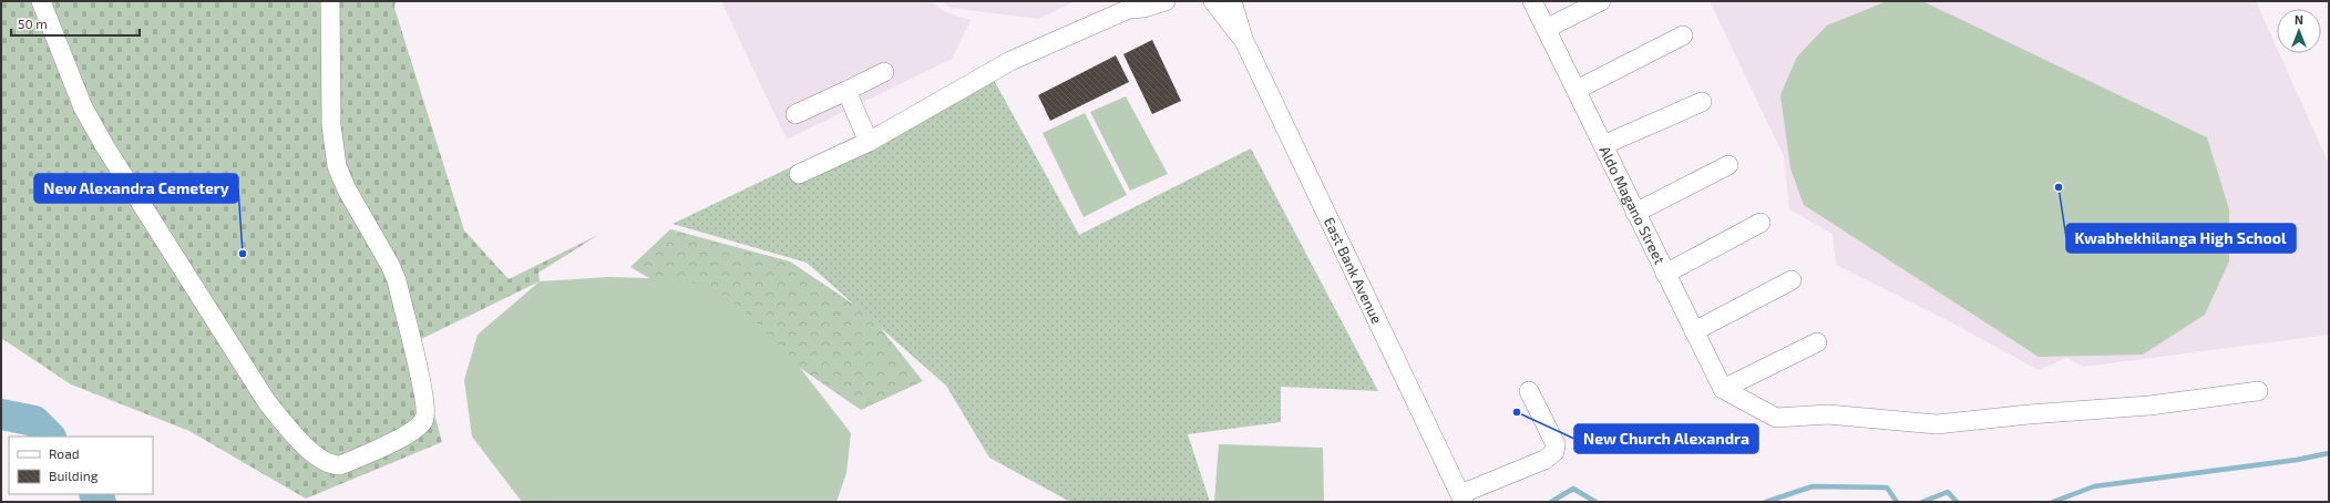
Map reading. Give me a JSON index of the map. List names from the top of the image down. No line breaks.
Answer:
{"streets":{"street":["Aldo Magano Street","East Bank Avenue"]},"places":["Kwabhekhilanga High School","New Alexandra Cemetery","New Church Alexandra"],"legend":["Road","Building"],"scale_bar":"50 m","north":"top"}
